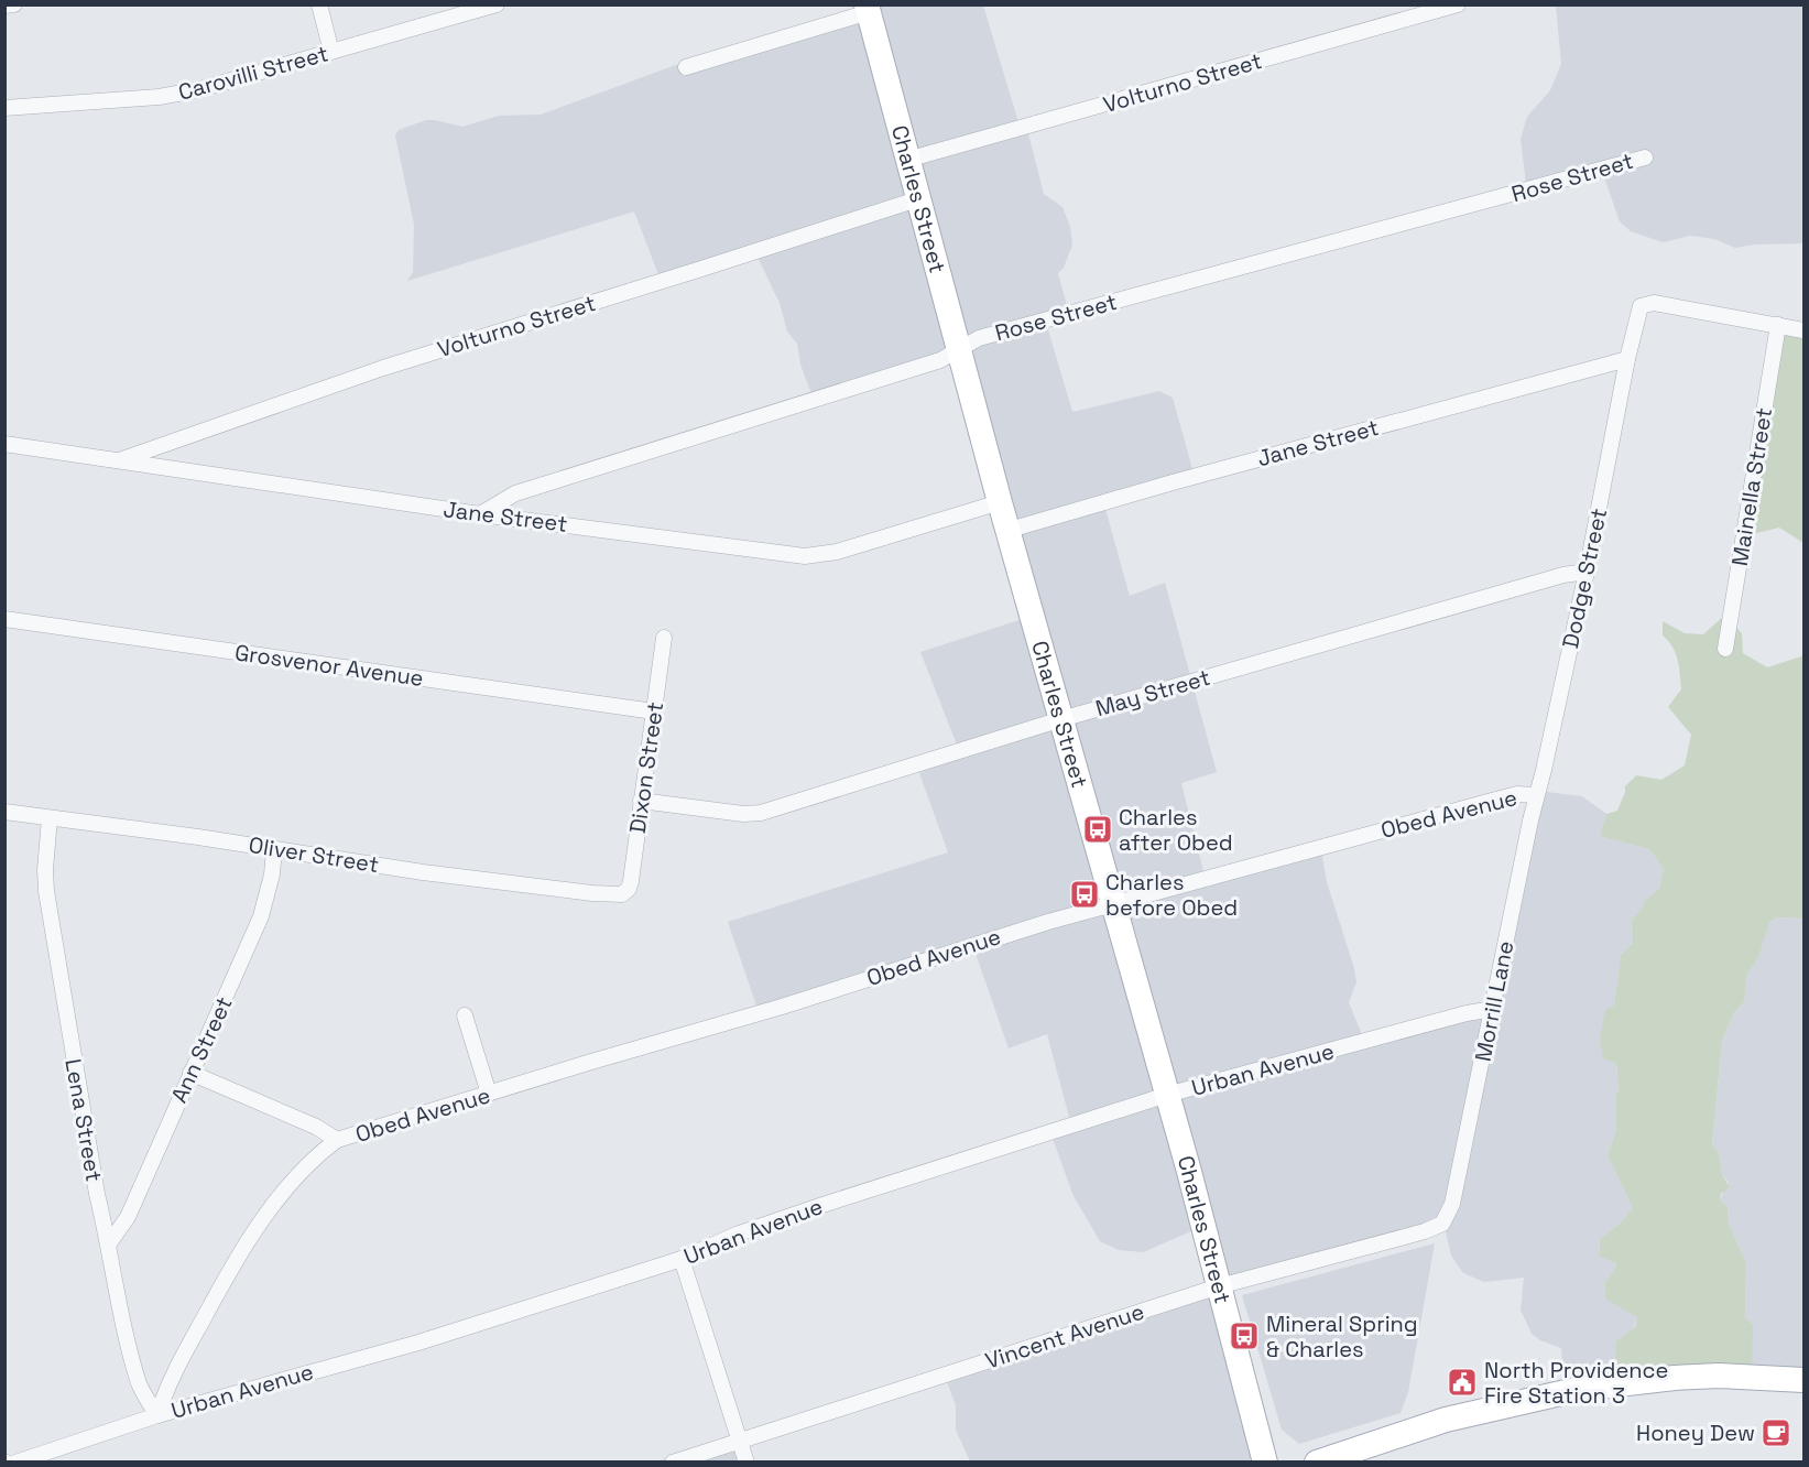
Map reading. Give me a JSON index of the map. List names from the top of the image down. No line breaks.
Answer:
{"streets":{"main road":["Charles Street"],"street":["Carovilli Street","Volturno Street","Rose Street","Jane Street","Mainella Street","Dodge Street","Grosvenor Avenue","May Street","Dixon Street","Obed Avenue","Oliver Street","Morrill Lane","Ann Street","Urban Avenue","Lena Street","Vincent Avenue"]},"crossings":[["Volturno Street","Charles Street"],["Volturno Street","Jane Street"],["Rose Street","Charles Street"],["Rose Street","Jane Street"],["Charles Street","Jane Street"],["Charles Street","May Street"],["Charles Street","Obed Avenue"],["Charles Street","Urban Avenue"],["Charles Street","Vincent Avenue"],["Jane Street","Dodge Street"],["Mainella Street","Dodge Street"],["Dodge Street","May Street"],["Dodge Street","Obed Avenue"],["Dodge Street","Morrill Lane"],["Grosvenor Avenue","Dixon Street"],["May Street","Dixon Street"],["Dixon Street","Oliver Street"],["Obed Avenue","Morrill Lane"],["Obed Avenue","Ann Street"],["Obed Avenue","Urban Avenue"],["Obed Avenue","Lena Street"],["Oliver Street","Ann Street"],["Oliver Street","Lena Street"],["Morrill Lane","Urban Avenue"],["Morrill Lane","Vincent Avenue"],["Ann Street","Lena Street"],["Urban Avenue","Lena Street"]],"places":{"bus stop":["Charles after Obed","Charles before Obed","Mineral Spring & Charles"],"public building":["North Providence Fire Station 3"],"cafe":["Honey Dew"]}}
